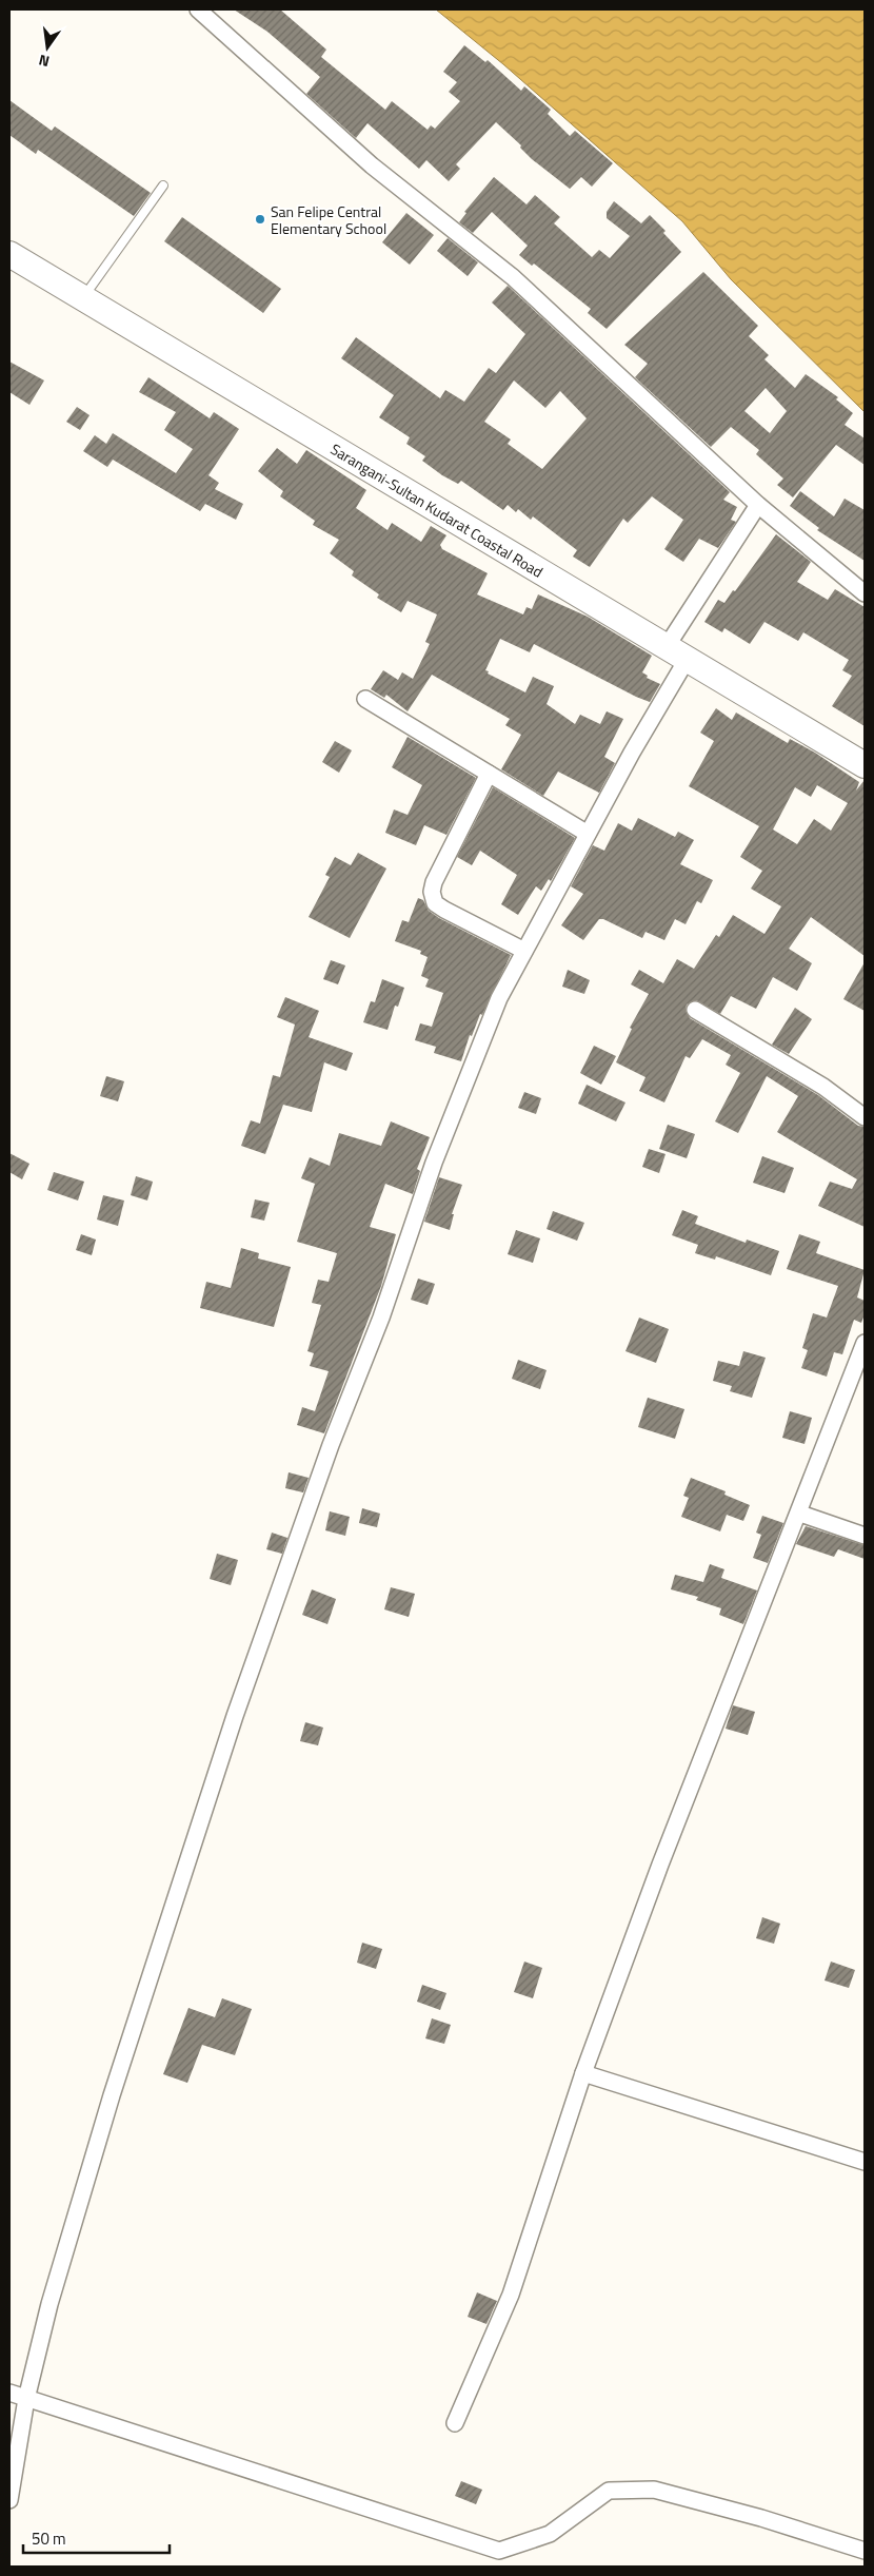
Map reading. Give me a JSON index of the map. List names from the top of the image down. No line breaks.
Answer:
{"streets":{"main road":["Sarangani-Sultan Kudarat Coastal Road"]},"places":["San Felipe Central Elementary School"],"scale_bar":"50 m","north":"bottom"}
